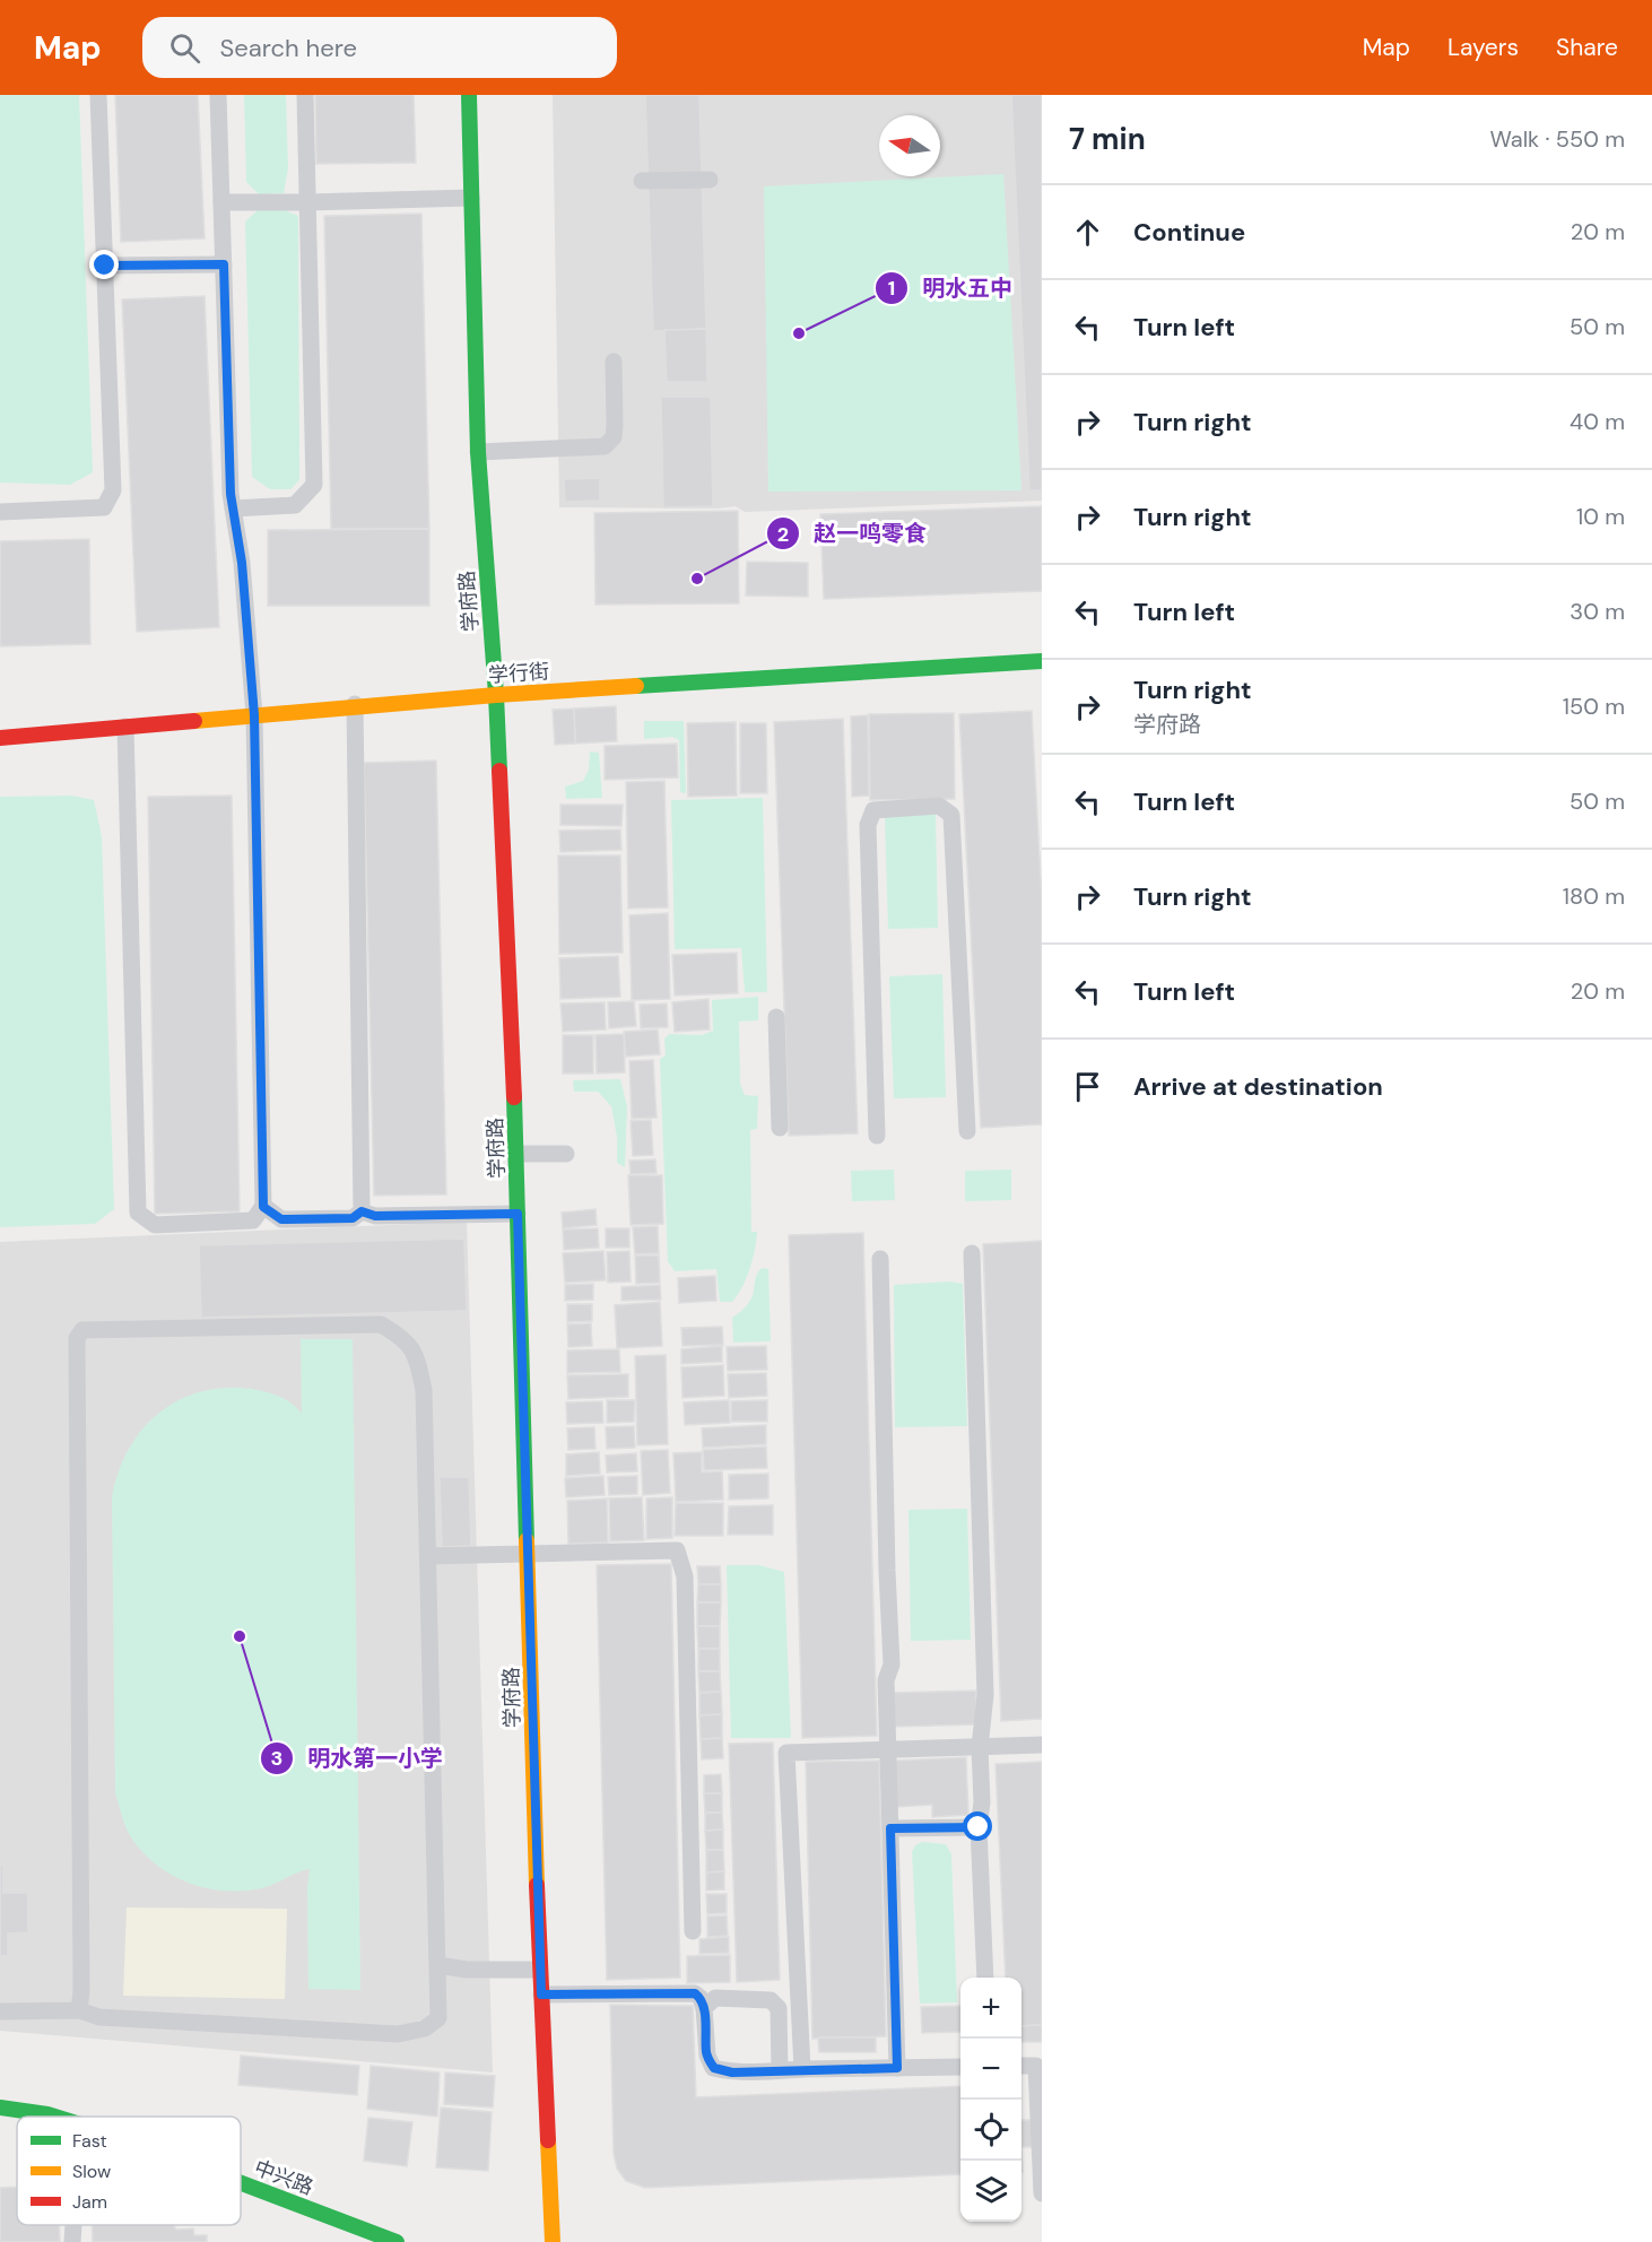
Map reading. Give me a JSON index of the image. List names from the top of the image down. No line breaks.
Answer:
{"streets":{"street":["学府路","学行街","中兴路"]},"crossings":[["学府路","学行街"]],"places":["明水五中","赵一鸣零食","明水第一小学"],"legend":["Fast","Slow","Jam"],"north":"left","page":{"header":"Map","search":"Search here","nav":["Map","Layers","Share"],"heading":["7 min","Walk · 550 m"],"list":[["Continue","20 m"],["Turn left","50 m"],["Turn right","40 m"],["Turn right","10 m"],["Turn left","30 m"],["Turn right","学府路","150 m"],["Turn left","50 m"],["Turn right","180 m"],["Turn left","20 m"],"Arrive at destination"],"map_buttons":["+","−"]}}
